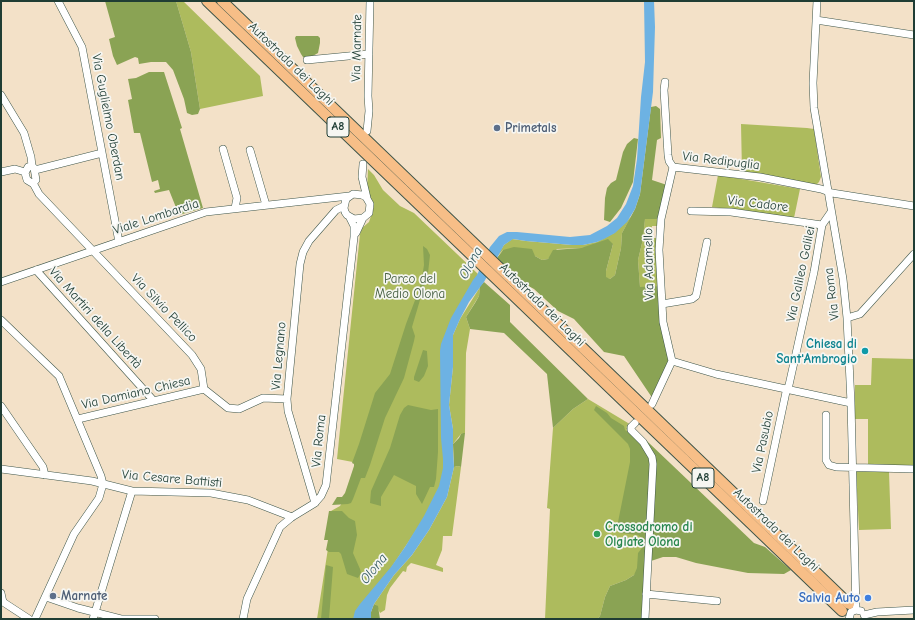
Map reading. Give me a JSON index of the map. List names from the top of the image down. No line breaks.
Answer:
{"streets":{"highway":["Autostrada dei Laghi","A8"],"street":["Via Marnate","Via Guglielmo Oberdan","Via Redipuglia","Via Cadore","Viale Lombardia","Via Adamello","Via Galileo Galilei","Via Roma","Via Silvio Pellico","Via Martiri della Libertà","Via Legnano","Via Damiano Chiesa","Via Pasubio","Via Cesare Battisti"]},"crossings":[["Autostrada dei Laghi","Via Roma"],["Via Guglielmo Oberdan","Viale Lombardia"],["Via Redipuglia","Via Adamello"],["Via Redipuglia","Via Roma"],["Via Cadore","Via Galileo Galilei"],["Viale Lombardia","Via Roma"],["Viale Lombardia","Via Silvio Pellico"],["Viale Lombardia","Via Martiri della Libertà"],["Viale Lombardia","Via Legnano"],["Via Galileo Galilei","Via Roma"],["Via Galileo Galilei","Via Pasubio"],["Via Roma","Via Legnano"],["Via Roma","Via Cesare Battisti"],["Via Silvio Pellico","Via Damiano Chiesa"],["Via Martiri della Libertà","Via Damiano Chiesa"],["Via Legnano","Via Damiano Chiesa"]],"water":["Olona"],"parks":["Parco del Medio Olona"],"places":["Primetals","Chiesa di Sant'Ambrogio","Crossodromo di Olgiate Olona","Marnate","Salvia Auto"]}
